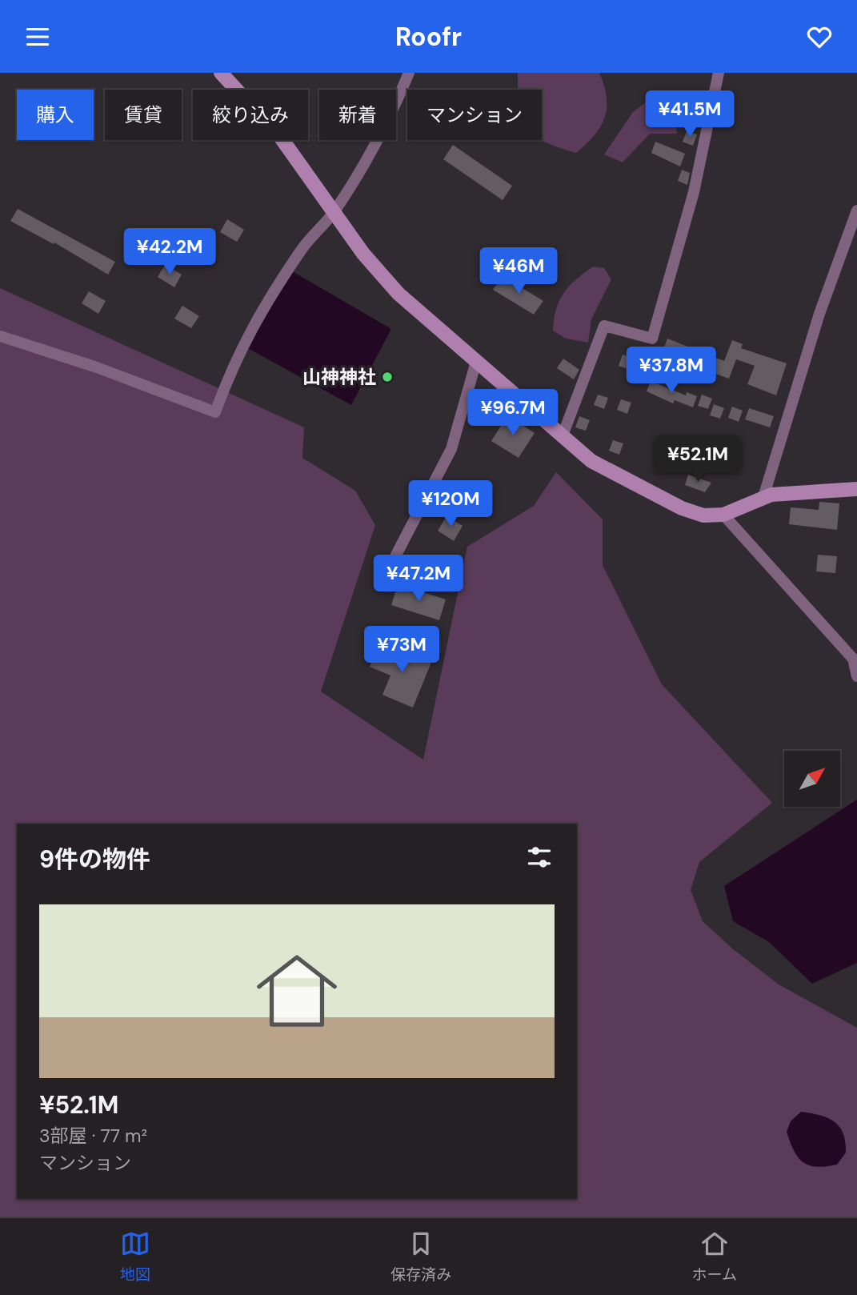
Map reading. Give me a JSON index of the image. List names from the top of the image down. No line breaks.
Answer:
{"places":["山神神社"],"north":"top right","page":{"header":"Roofr","chip":["購入","賃貸","絞り込み","新着","マンション"],"price":["¥41.5M","¥42.2M","¥46M","¥37.8M","¥96.7M","¥52.1M","¥120M","¥47.2M","¥73M"],"heading":"9件の物件","list":[{"name":"¥52.1M","note":"3部屋 · 77 m² · マンション"}],"tabs":["地図","保存済み","ホーム"]}}
